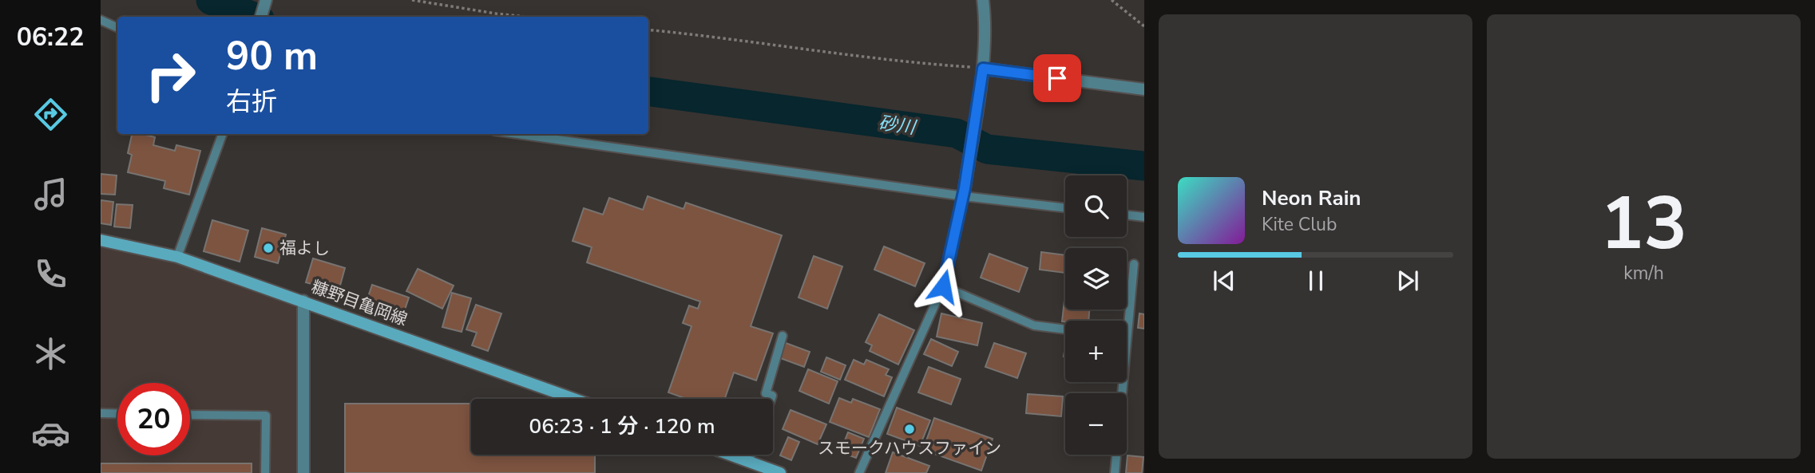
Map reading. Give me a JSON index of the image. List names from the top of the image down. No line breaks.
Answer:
{"streets":{"main road":["糠野目亀岡線"]},"water":["砂川"],"places":["福よし","スモークハウスファイン"],"page":{"tabs":"06:22","tile":["13","km/h"],"turn":["90 m","右折"],"map_buttons":["+","−"],"song":["Neon Rain","Kite Club"],"limit":"20","trip":"06:23 · 1 分 · 120 m"}}
